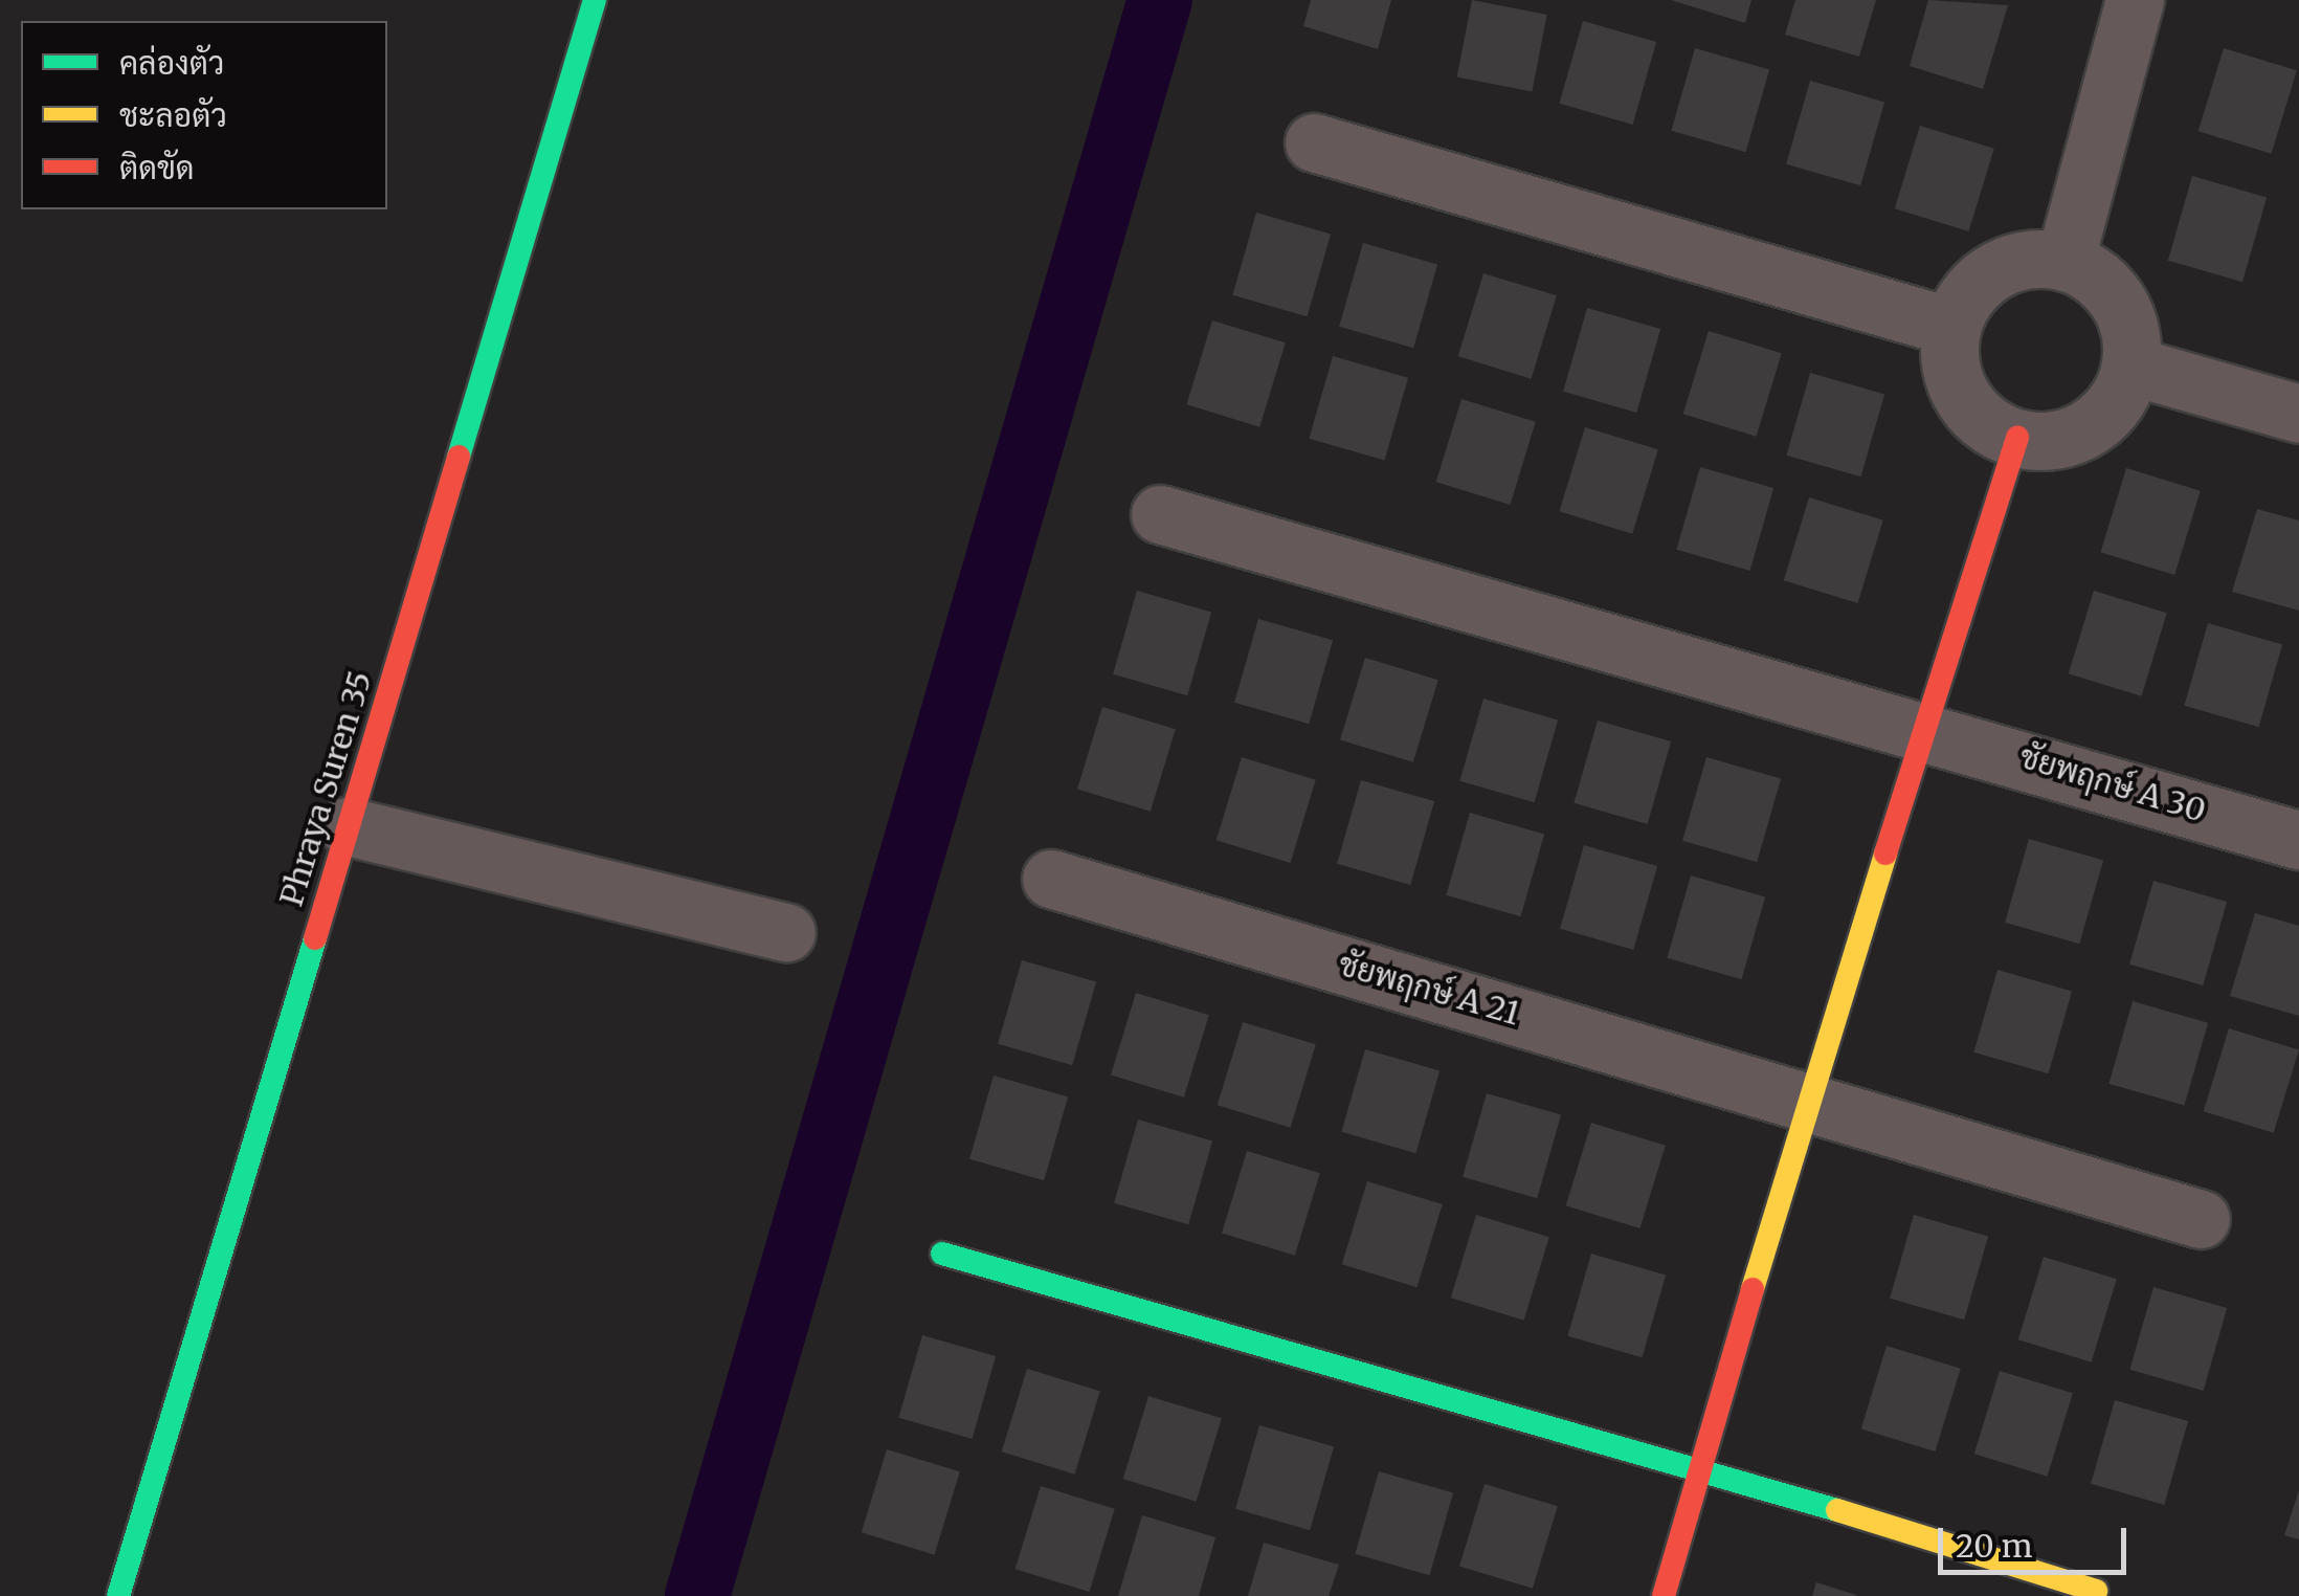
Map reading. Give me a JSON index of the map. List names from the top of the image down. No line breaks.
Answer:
{"streets":{"street":["ชัยพฤกษ์ A 30","Phraya Suren 35","ชัยพฤกษ์ A 21"]},"legend":["คล่องตัว","ชะลอตัว","ติดขัด"],"scale_bar":"20 m"}
